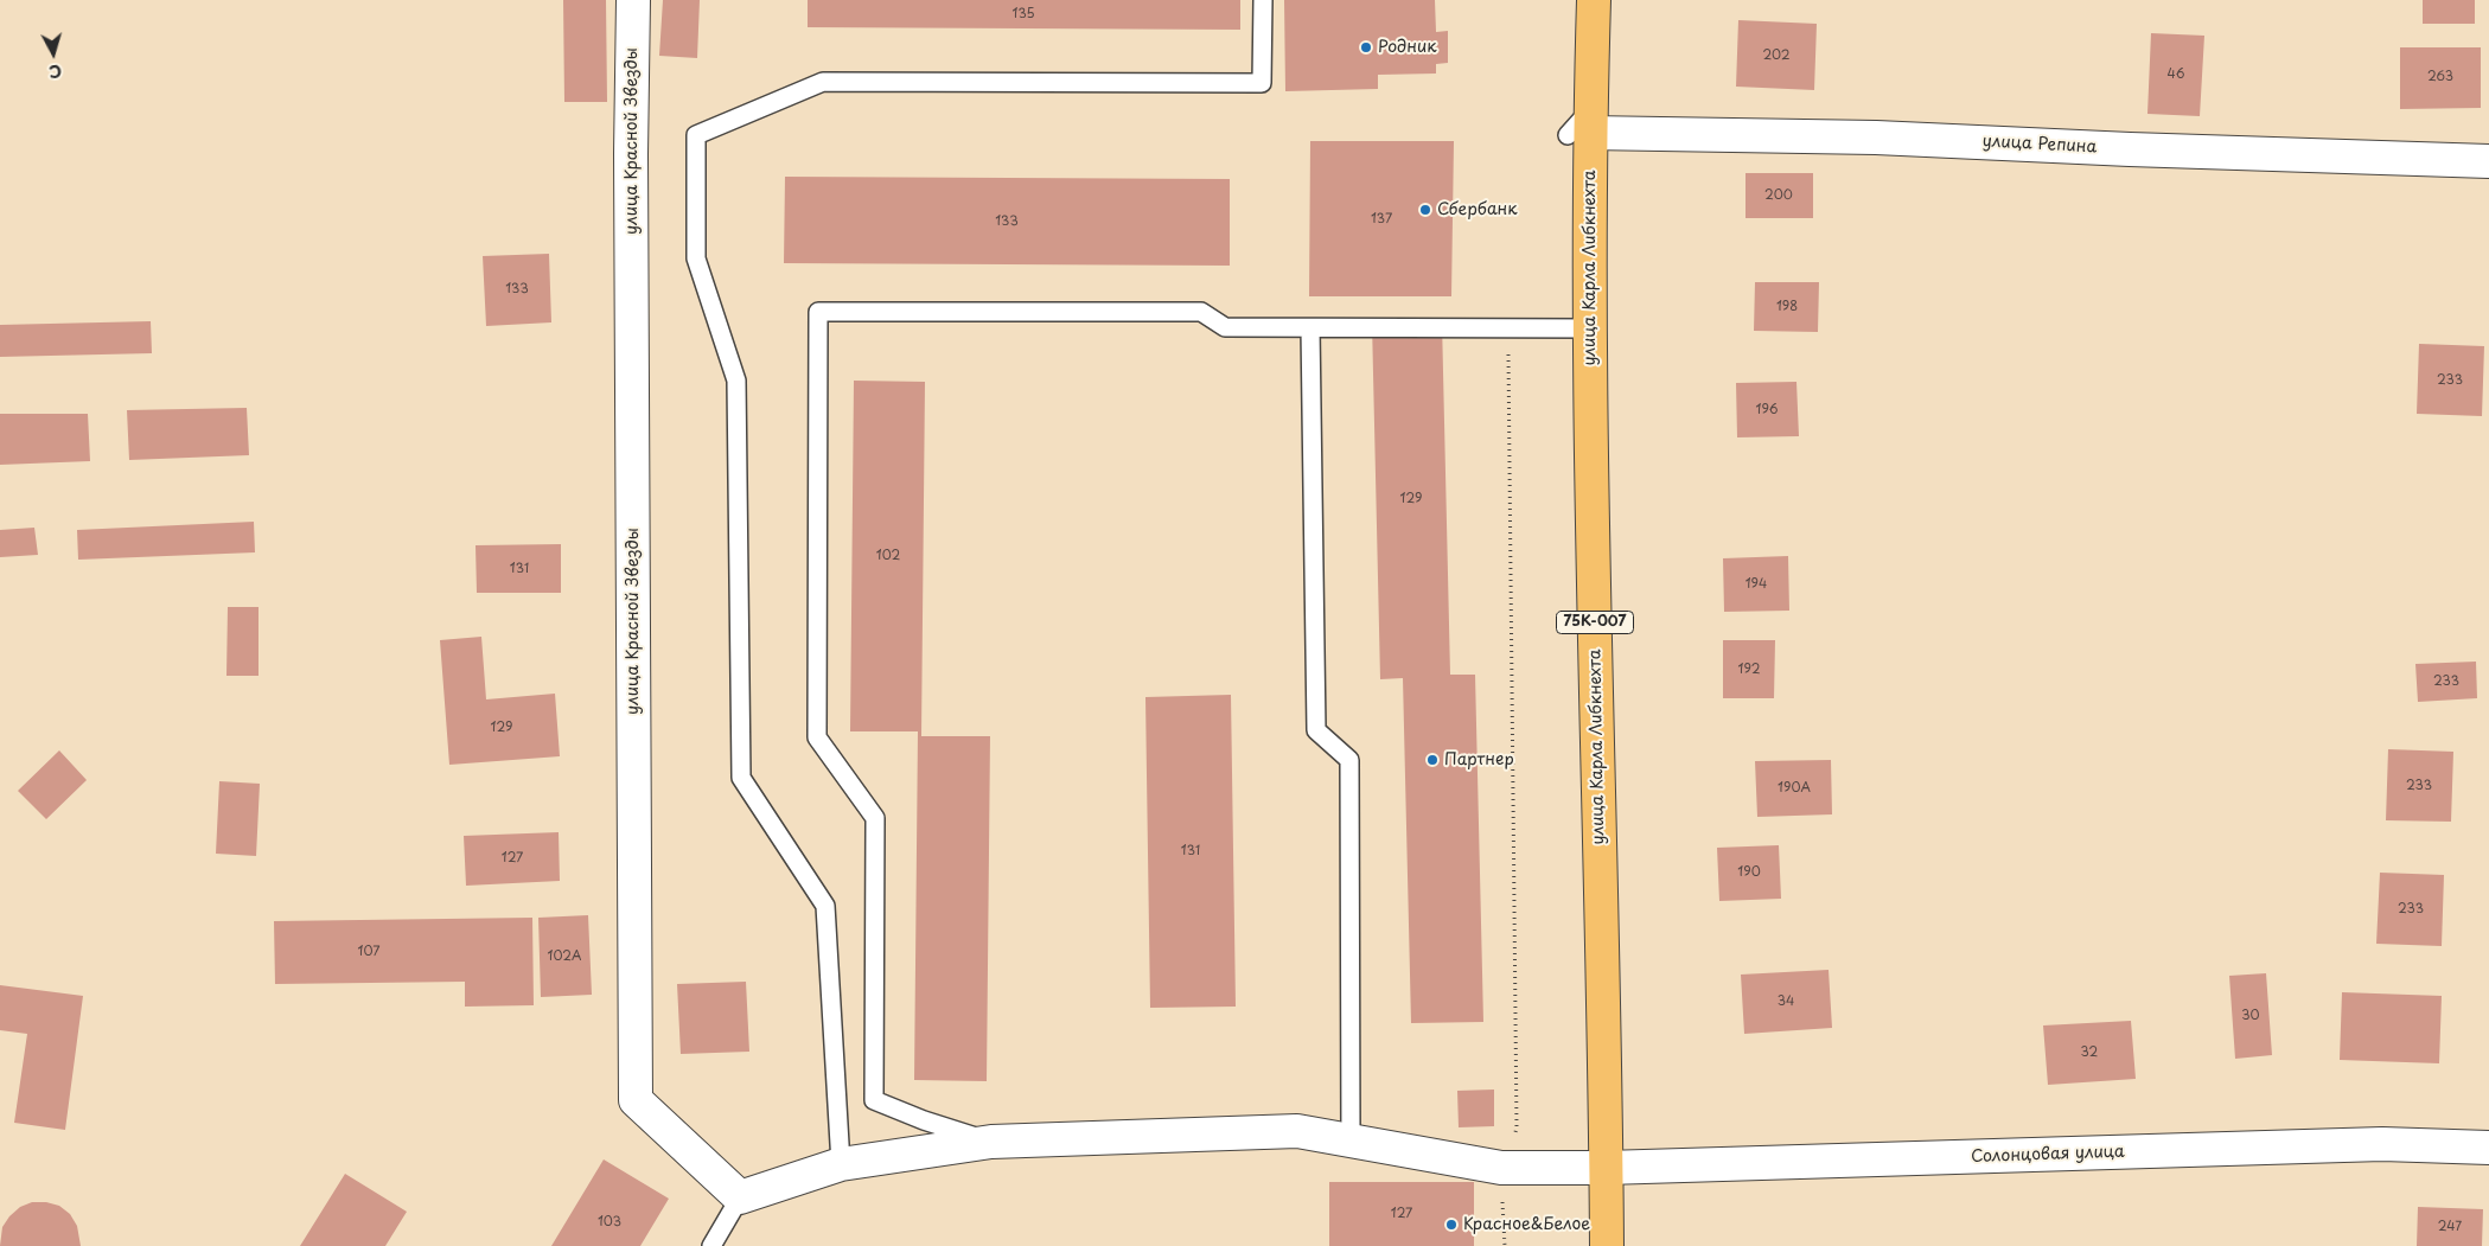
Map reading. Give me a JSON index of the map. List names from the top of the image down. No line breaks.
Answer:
{"streets":{"main road":["улица Карла Либкнехта","75К-007"],"street":["улица Красной Звезды","улица Репина","Солонцовая улица"]},"crossings":[["улица Красной Звезды","Солонцовая улица"],["улица Репина","улица Карла Либкнехта"],["улица Карла Либкнехта","Солонцовая улица"]],"places":["Родник","Сбербанк","Партнер","Красное&Белое"],"house_numbers":["135","202","46","263","200","137","133","133","198","233","196","129","102","131","194","192","233","129","233","190А","131","127","190","233","107","102А","34","30","32","127","103","247"],"north":"bottom"}
